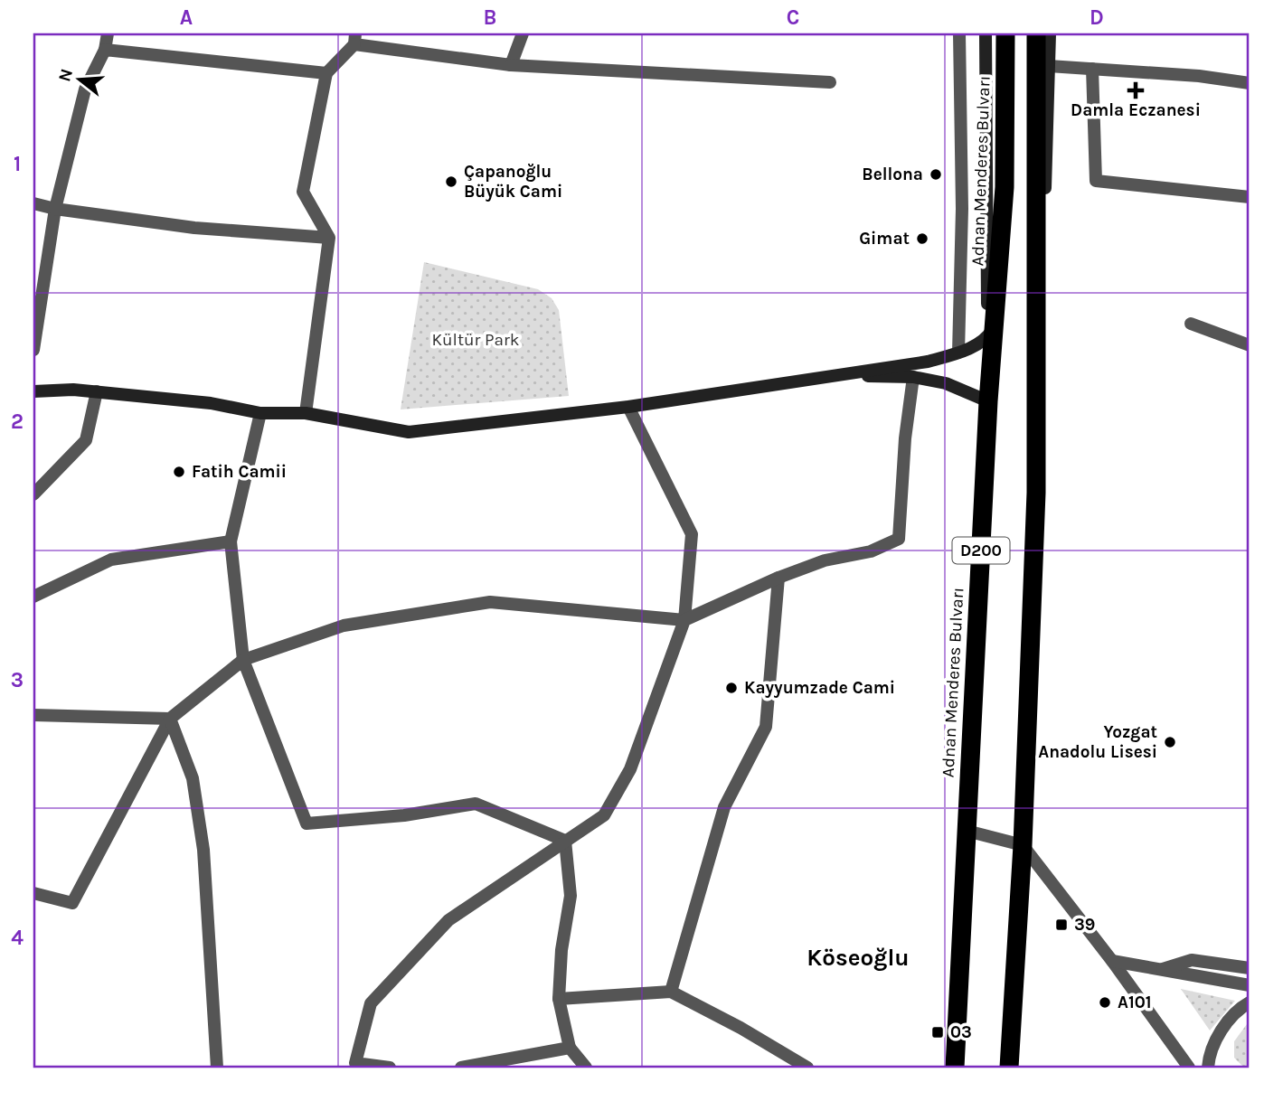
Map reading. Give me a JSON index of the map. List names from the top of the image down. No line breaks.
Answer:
{"streets":{"highway":["Adnan Menderes Bulvarı","D200"]},"districts":["Köseoğlu"],"parks":["Kültür Park"],"places":{"health":["Damla Eczanesi"],"other":["Bellona","Çapanoğlu Büyük Cami","Gimat","Fatih Camii","Kayyumzade Cami","Yozgat Anadolu Lisesi","A101"],"transit":["39","03"]},"north":"left","grid":{"columns":["A","B","C","D"],"rows":["1","2","3","4"]}}
